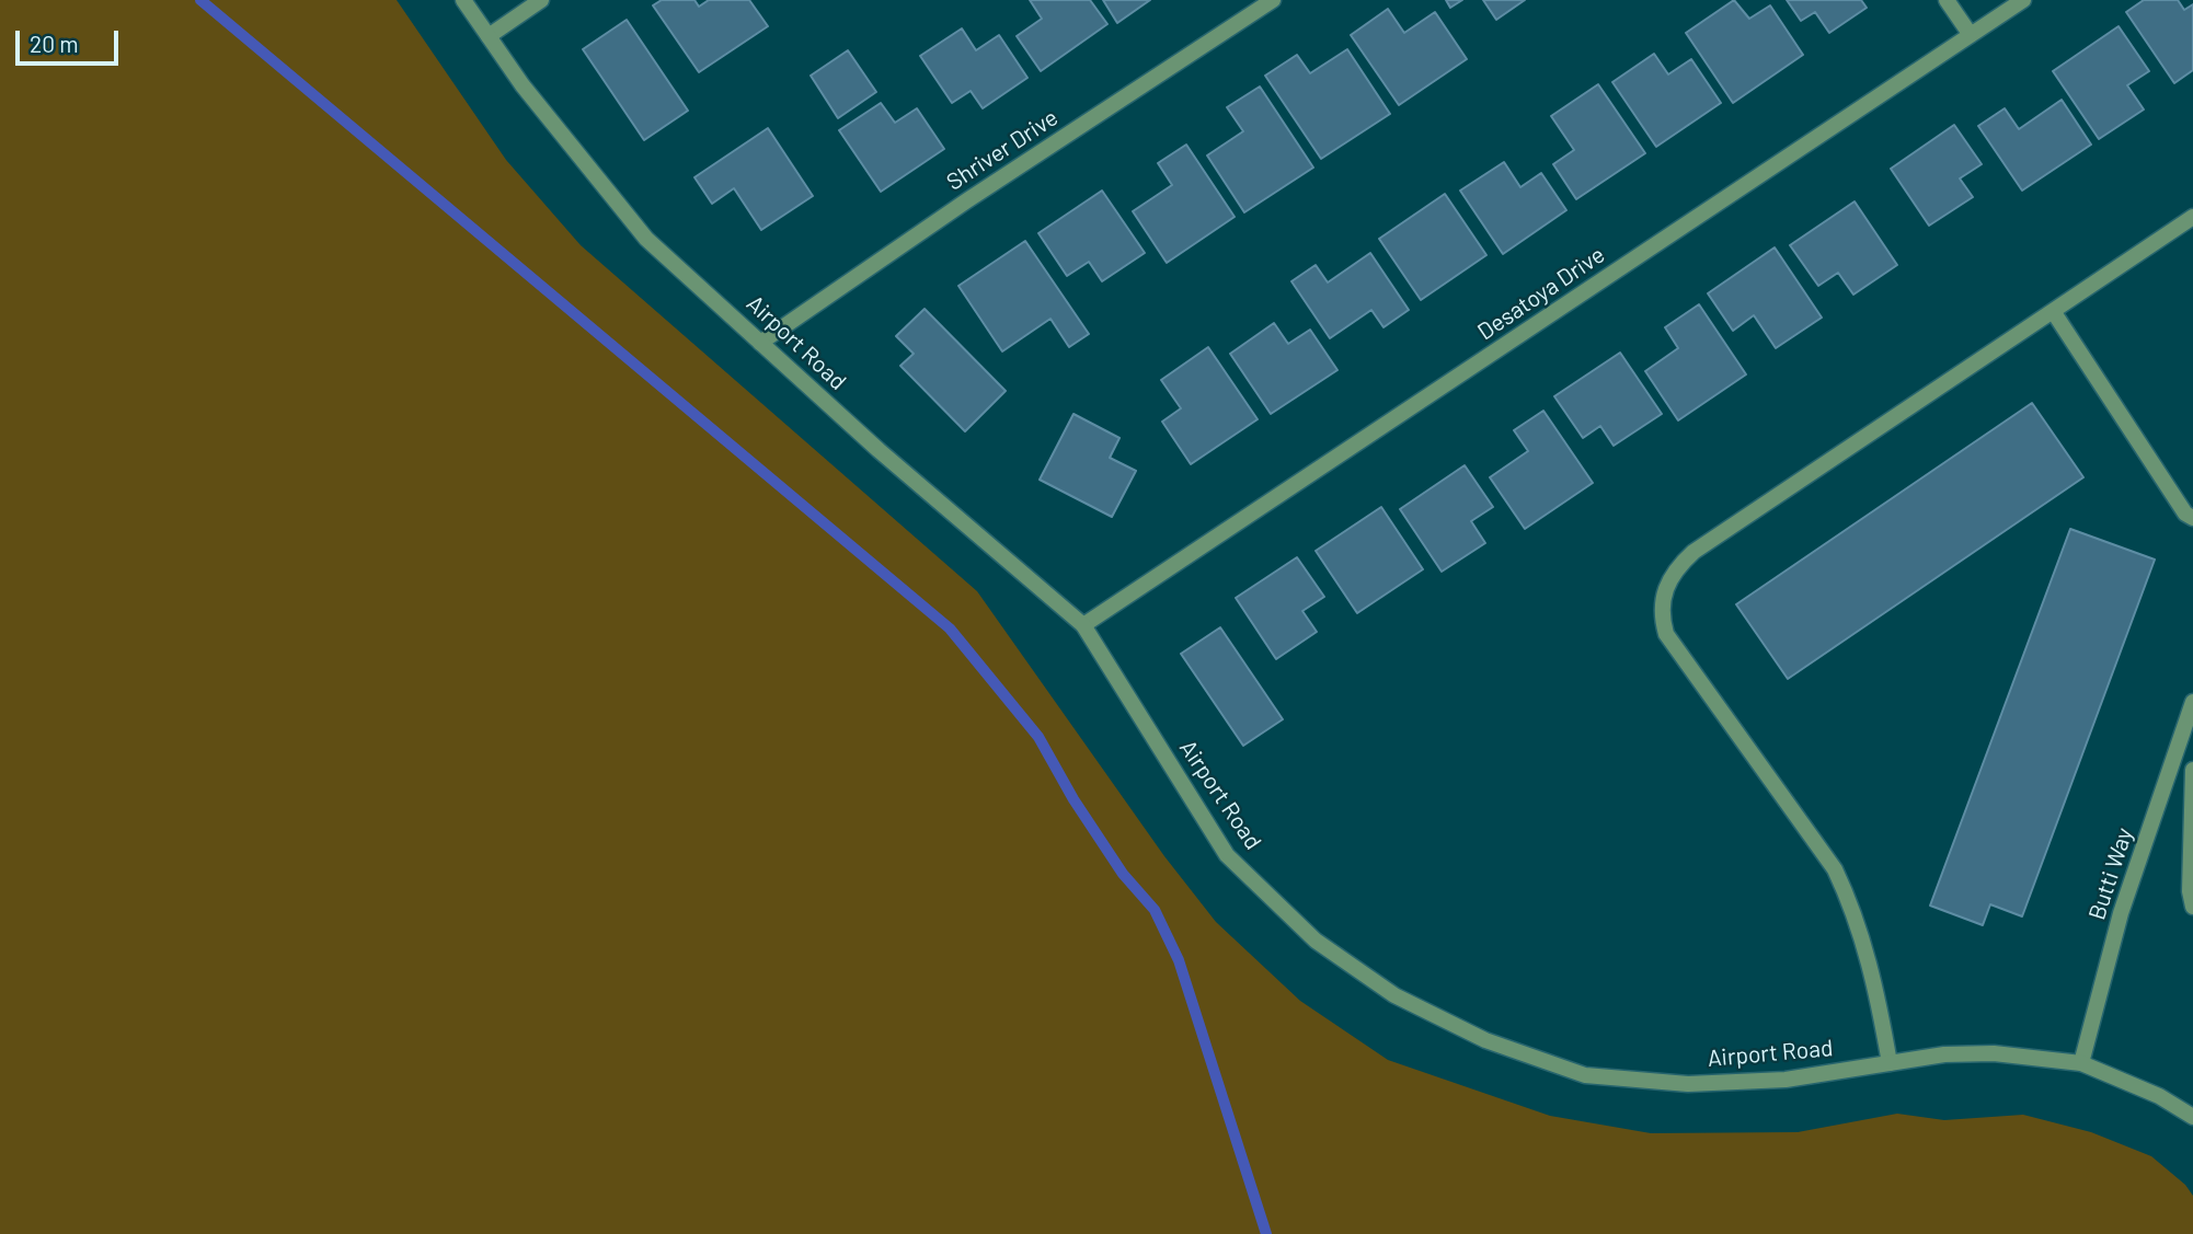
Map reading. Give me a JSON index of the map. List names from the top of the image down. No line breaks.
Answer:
{"streets":{"street":["Shriver Drive","Desatoya Drive","Airport Road","Butti Way"]},"crossings":[["Shriver Drive","Airport Road"],["Desatoya Drive","Airport Road"],["Airport Road","Butti Way"]],"scale_bar":"20 m"}
